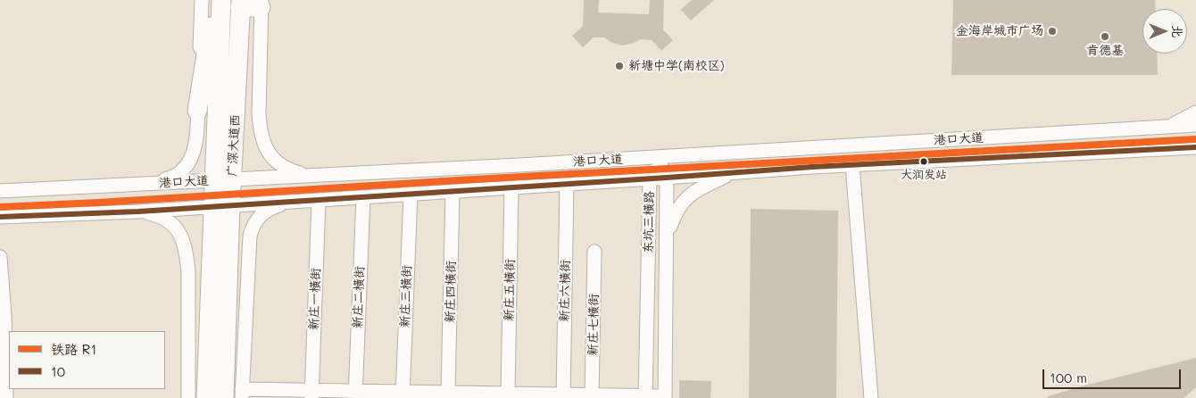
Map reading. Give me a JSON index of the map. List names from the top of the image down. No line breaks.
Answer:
{"streets":{"highway":["广深大道西"],"street":["港口大道","东坑三横路","新庄五横街","新庄六横街","新庄四横街","新庄三横街","新庄二横街","新庄一横街","新庄七横街"]},"crossings":[["港口大道","广深大道西"],["港口大道","东坑三横路"],["港口大道","新庄五横街"],["港口大道","新庄六横街"],["港口大道","新庄四横街"],["港口大道","新庄三横街"],["港口大道","新庄二横街"],["港口大道","新庄一横街"]],"places":["金海岸城市广场","肯德基","新塘中学(南校区)","大润发站"],"lines":["rail line R1","transit line 10"],"legend":["铁路 R1","10"],"scale_bar":"100 m","north":"right"}
